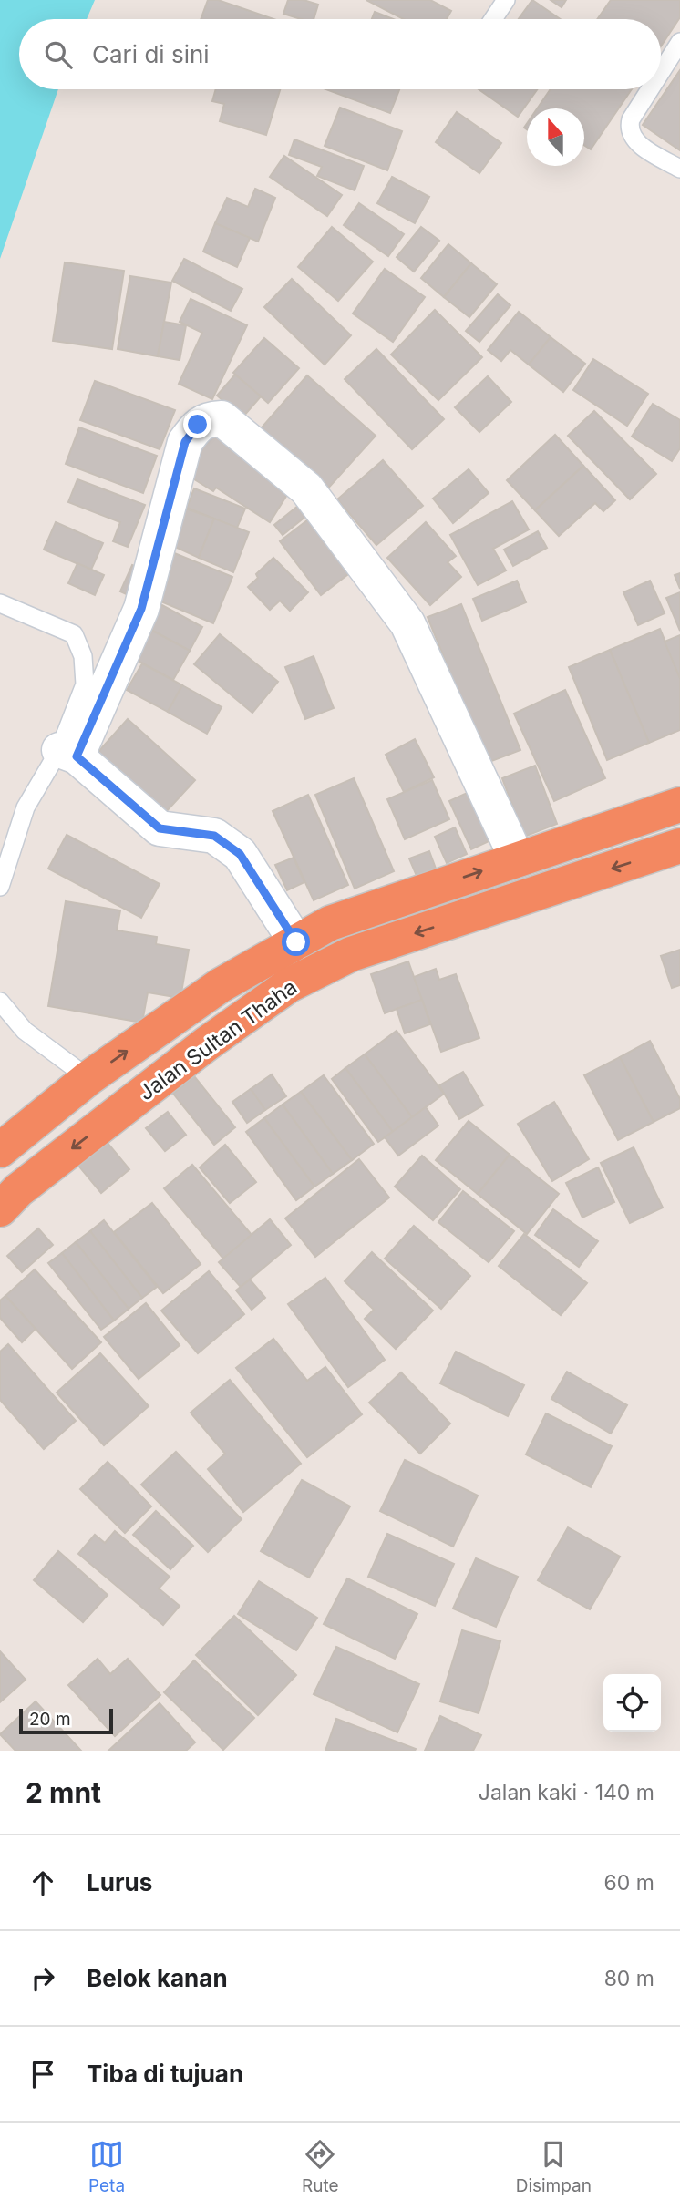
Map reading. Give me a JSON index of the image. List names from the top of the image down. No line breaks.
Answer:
{"streets":{"highway":["Jalan Sultan Thaha"]},"scale_bar":"20 m","north":"top","page":{"search":"Cari di sini","scale":"20 m","heading":["2 mnt","Jalan kaki · 140 m"],"list":[["Lurus","60 m"],["Belok kanan","80 m"],"Tiba di tujuan"],"nav":["Peta","Rute","Disimpan"]}}
